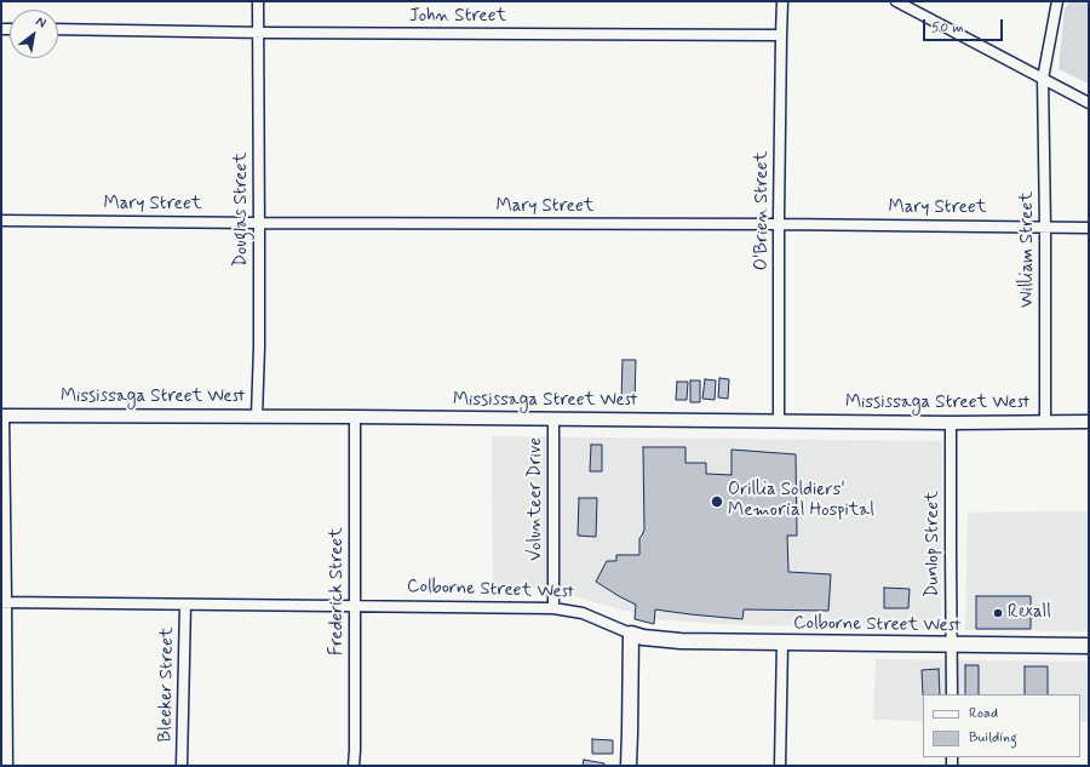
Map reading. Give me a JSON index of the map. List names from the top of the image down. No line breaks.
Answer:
{"streets":{"main road":["Colborne Street West"],"street":["John Street","Mary Street","Douglas Street","O'Brien Street","William Street","Mississaga Street West","Volunteer Drive","Dunlop Street","Frederick Street","Bleeker Street"]},"crossings":[["John Street","Douglas Street"],["John Street","O'Brien Street"],["Mary Street","Douglas Street"],["Mary Street","O'Brien Street"],["Mary Street","William Street"],["Douglas Street","Mississaga Street West"],["O'Brien Street","Mississaga Street West"],["William Street","Mississaga Street West"],["Mississaga Street West","Volunteer Drive"],["Mississaga Street West","Dunlop Street"],["Mississaga Street West","Frederick Street"],["Volunteer Drive","Colborne Street West"],["Dunlop Street","Colborne Street West"],["Colborne Street West","Frederick Street"],["Colborne Street West","Bleeker Street"]],"places":["Orillia Soldiers' Memorial Hospital","Rexall"],"legend":["Road","Building"],"scale_bar":"50 m","north":"top right"}
